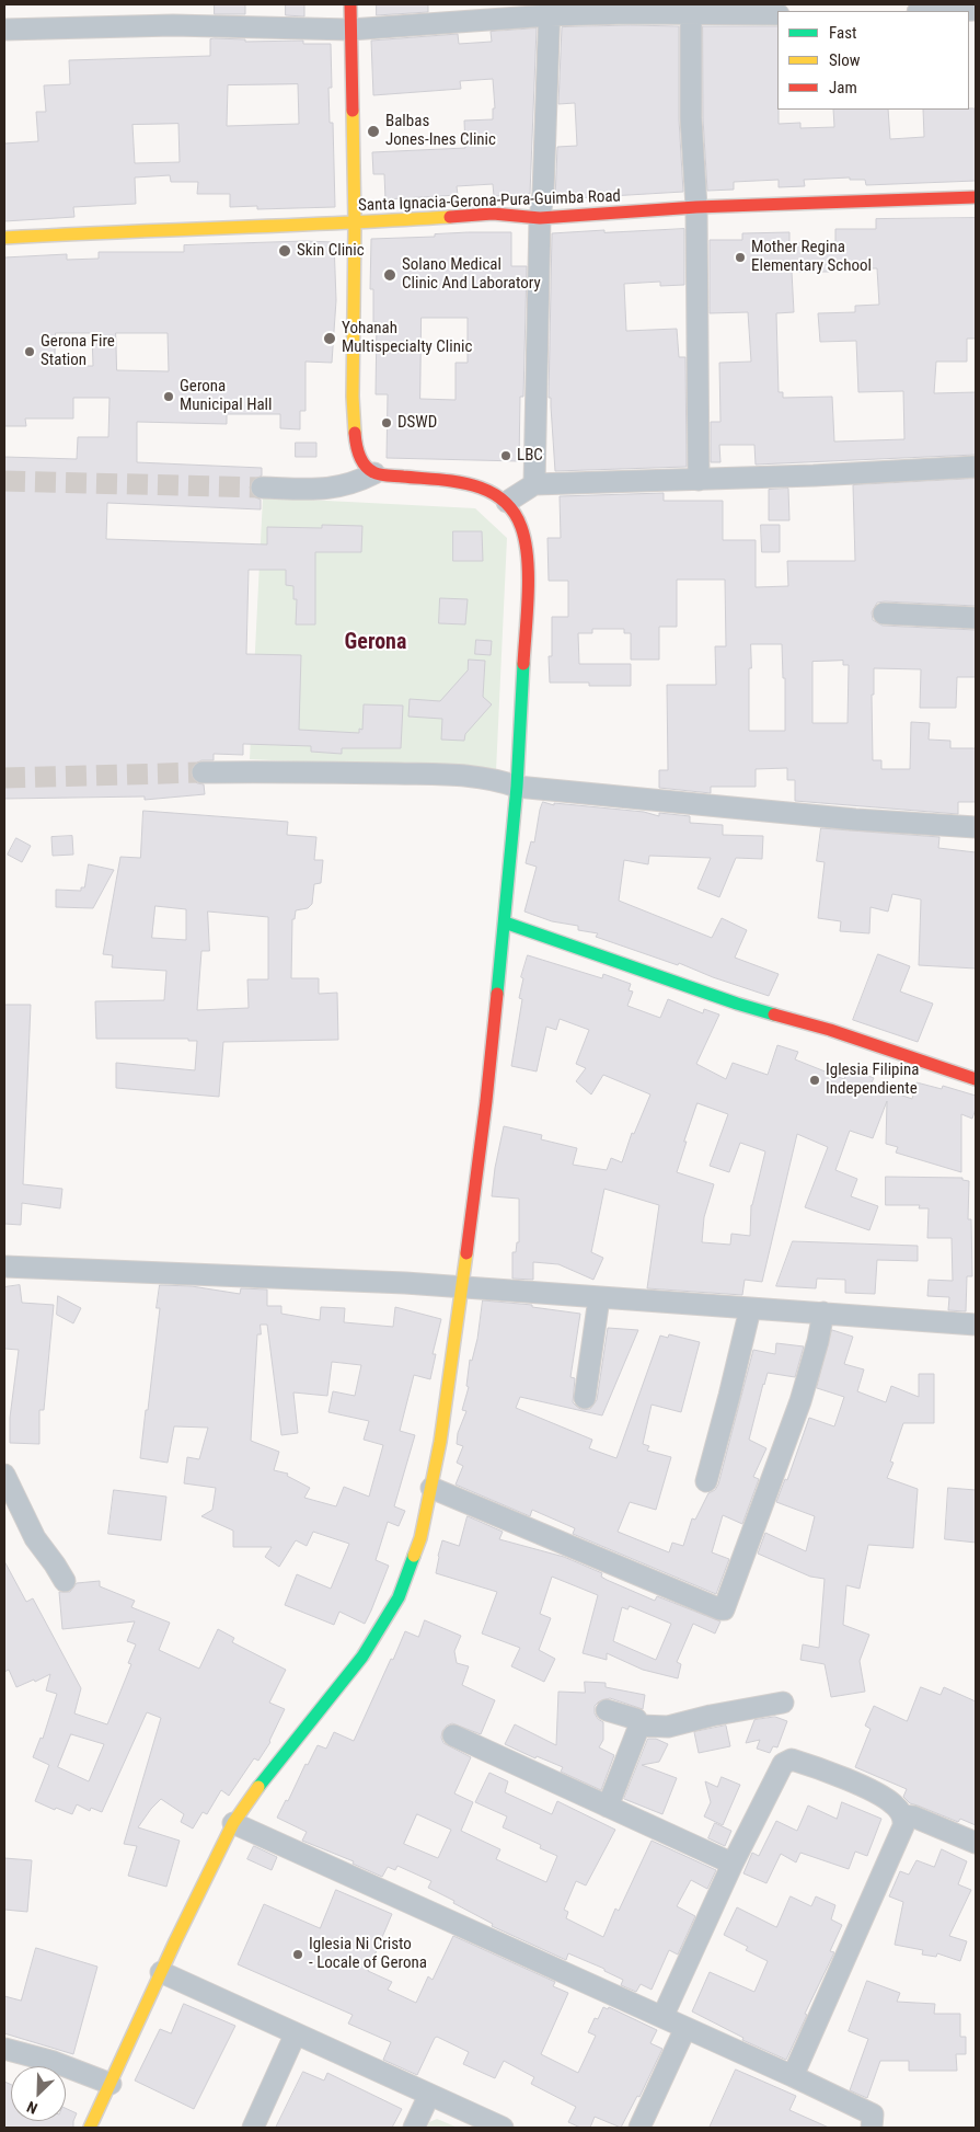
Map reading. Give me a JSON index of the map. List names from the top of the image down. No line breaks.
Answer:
{"streets":{"main road":["Santa Ignacia-Gerona-Pura-Guimba Road"]},"districts":["Gerona"],"places":["Balbas Jones-Ines Clinic","Skin Clinic","Mother Regina Elementary School","Solano Medical Clinic And Laboratory","Yohanah Multispecialty Clinic","Gerona Fire Station","Gerona Municipal Hall","DSWD","LBC","Iglesia Filipina Independiente","Iglesia Ni Cristo - Locale of Gerona"],"legend":["Fast","Slow","Jam"],"north":"bottom left"}
